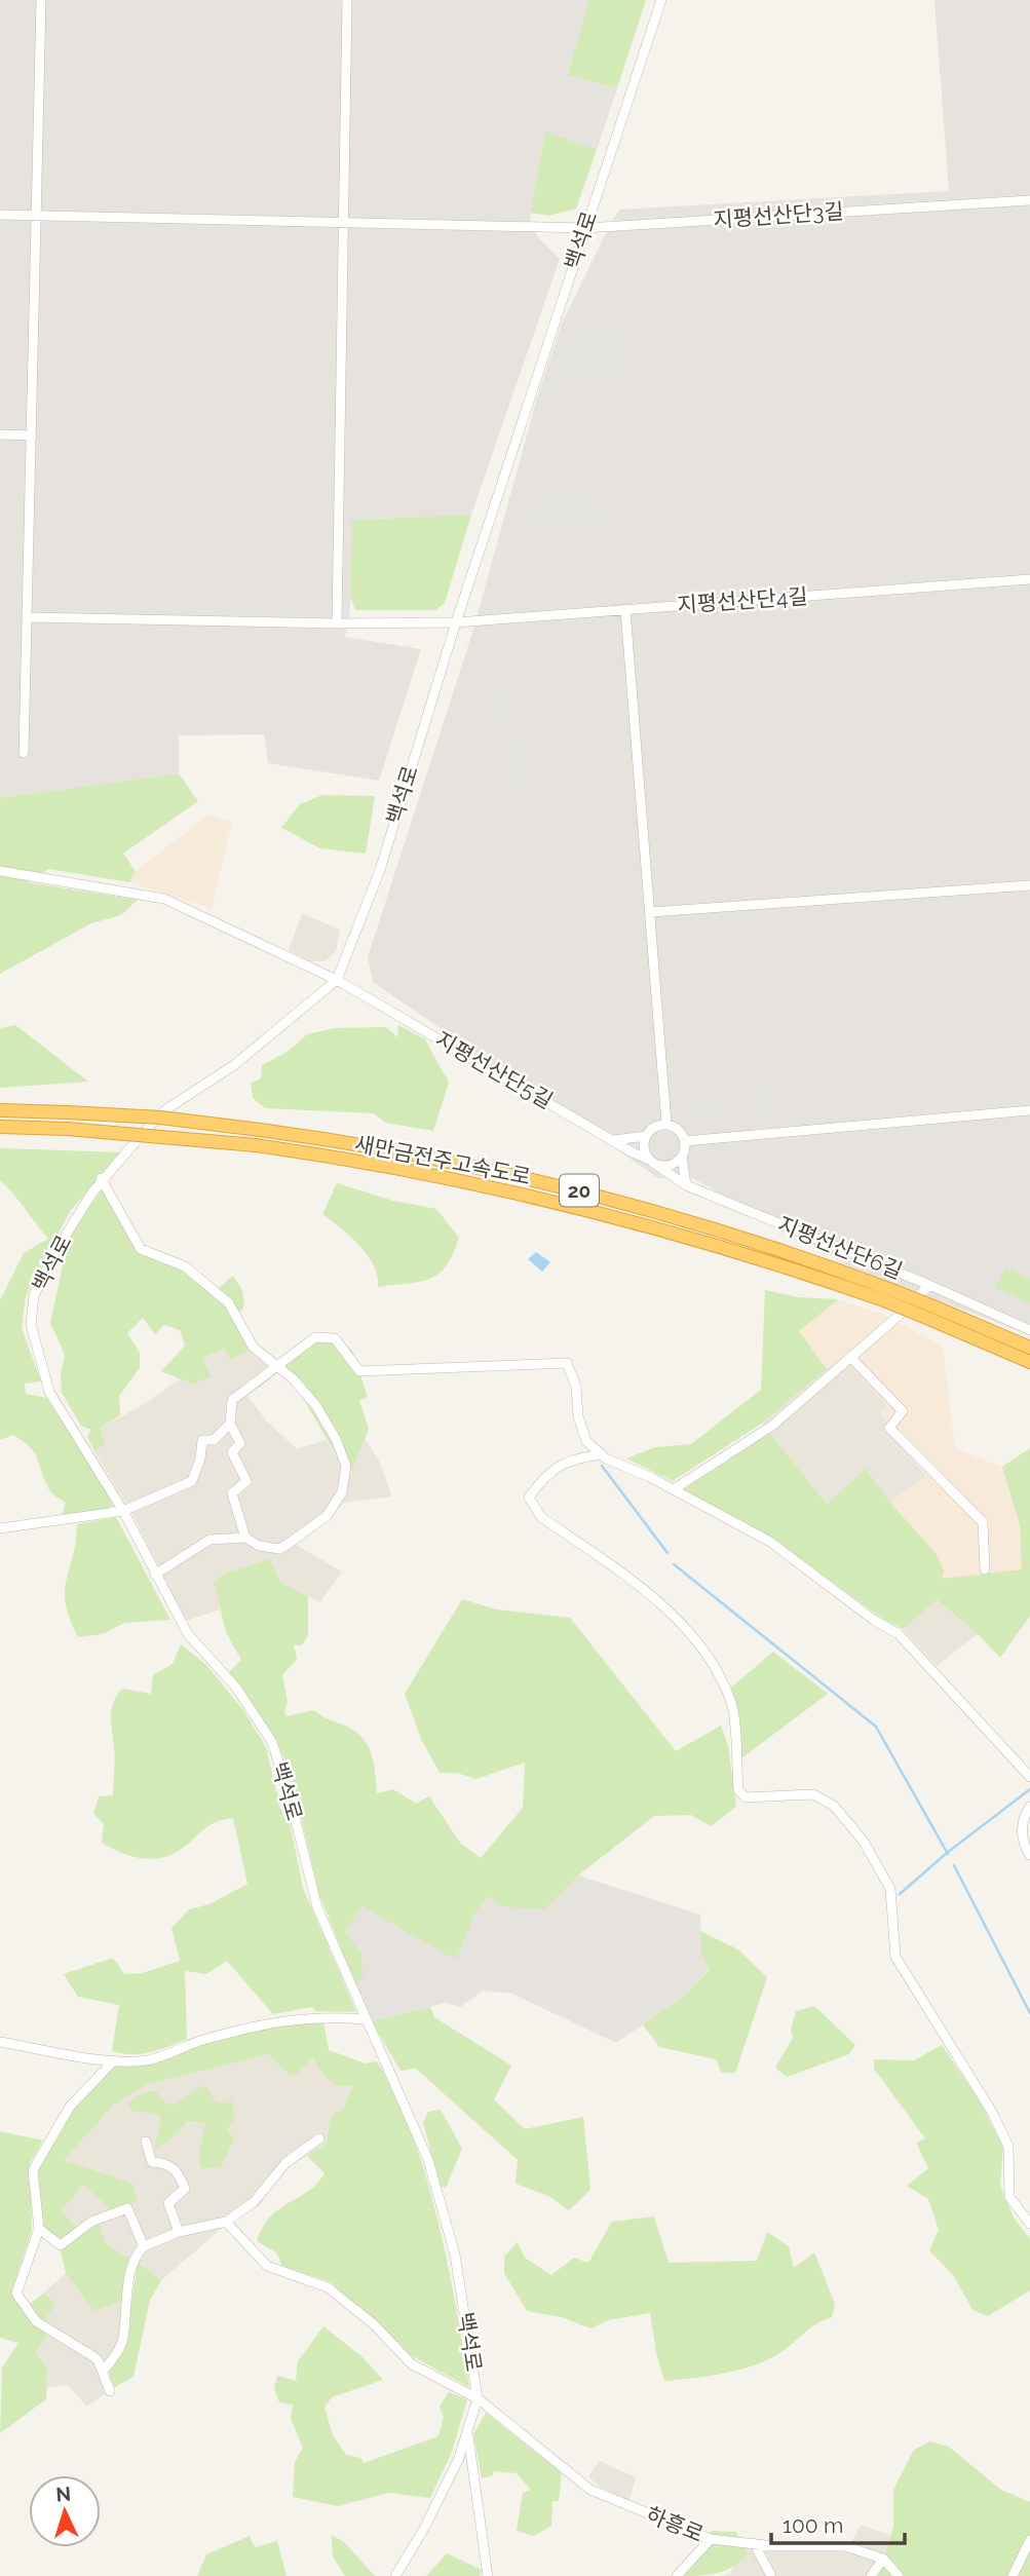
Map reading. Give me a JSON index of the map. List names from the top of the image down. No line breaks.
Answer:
{"streets":{"highway":["새만금전주고속도로","20"],"street":["지평선산단3길","백석로","지평선산단4길","지평선산단5길","지평선산단6길","하흥로"]},"crossings":[["지평선산단3길","백석로"],["백석로","지평선산단4길"],["백석로","지평선산단5길"],["백석로","하흥로"],["지평선산단5길","지평선산단6길"]],"scale_bar":"100 m","north":"top"}
